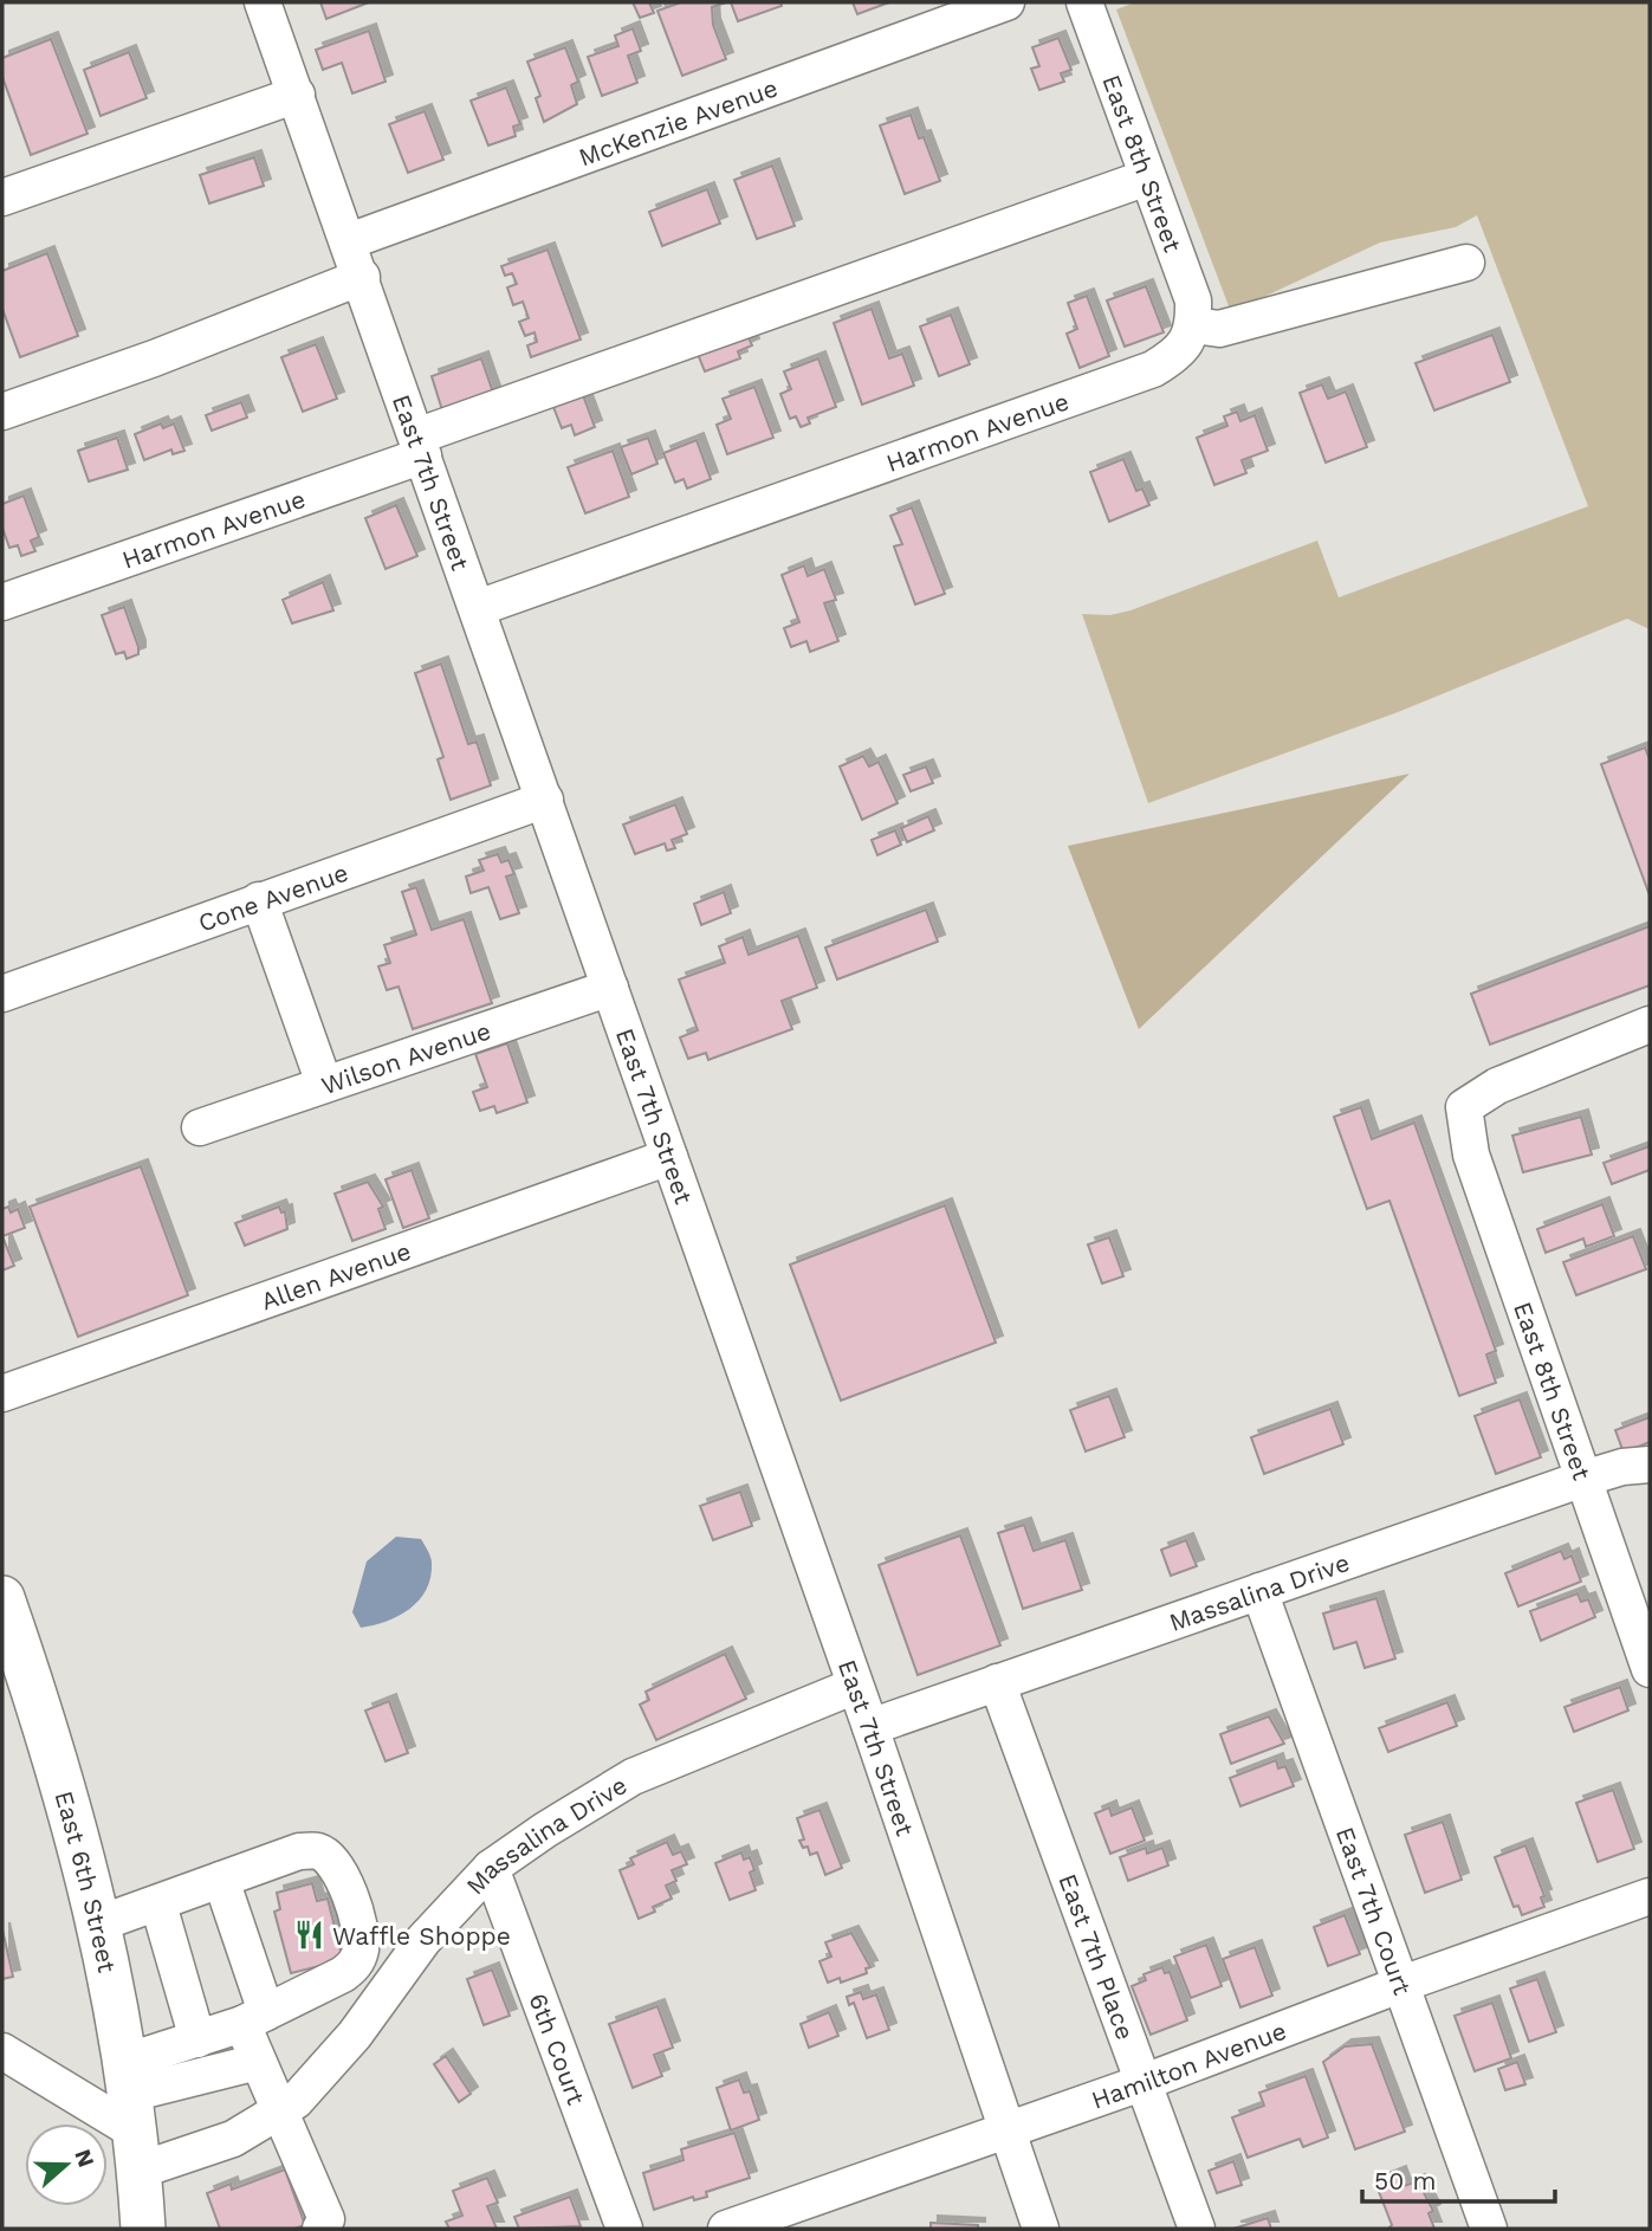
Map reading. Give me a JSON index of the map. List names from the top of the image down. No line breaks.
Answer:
{"streets":{"main road":["East 6th Street"],"street":["McKenzie Avenue","East 8th Street","Harmon Avenue","East 7th Street","Cone Avenue","Wilson Avenue","Allen Avenue","Massalina Drive","East 7th Court","East 7th Place","6th Court","Hamilton Avenue"]},"crossings":[["McKenzie Avenue","East 7th Street"],["East 8th Street","Harmon Avenue"],["East 8th Street","Massalina Drive"],["Harmon Avenue","East 7th Street"],["East 7th Street","Cone Avenue"],["East 7th Street","Wilson Avenue"],["East 7th Street","Allen Avenue"],["East 7th Street","Massalina Drive"],["East 7th Street","Hamilton Avenue"],["Massalina Drive","East 6th Street"],["Massalina Drive","East 7th Court"],["Massalina Drive","East 7th Place"],["Massalina Drive","6th Court"],["East 7th Court","Hamilton Avenue"],["East 7th Place","Hamilton Avenue"]],"places":{"restaurant":["Waffle Shoppe"]},"scale_bar":"50 m","north":"right"}
